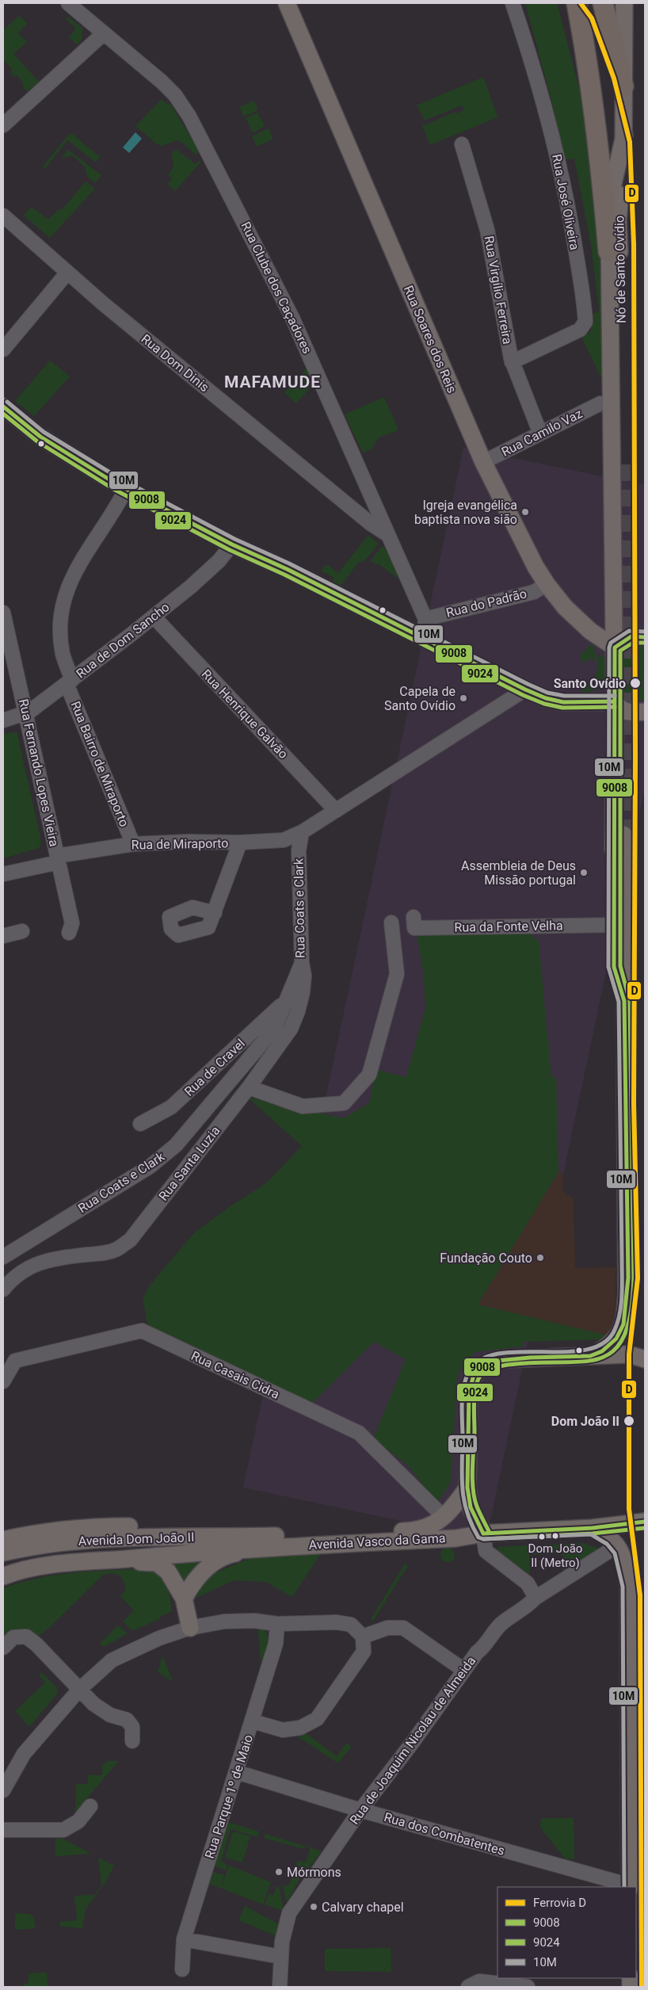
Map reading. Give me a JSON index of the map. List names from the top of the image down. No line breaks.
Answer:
{"streets":{"main road":["Nó de Santo Ovídio","Rua Soares dos Reis","Avenida Dom João II","Avenida Vasco da Gama"],"street":["Rua José Oliveira","Rua Clube dos Caçadores","Rua Virgílio Ferreira","Rua Dom Dinis","Rua Camilo Vaz","Rua do Padrão","Rua de Dom Sancho","Rua Henrique Galvão","Rua Bairro de Miraporto","Rua Fernando Lopes Vieira","Rua de Miraporto","Rua Coats e Clark","Rua da Fonte Velha","Rua de Cravel","Rua Santa Luzia","Rua Casais Cidra","Rua de Joaquim Nicolau de Almeida","Rua Parque 1º de Maio","Rua dos Combatentes"]},"crossings":[["Rua José Oliveira","Rua Virgílio Ferreira"],["Rua Clube dos Caçadores","Rua Dom Dinis"],["Rua Clube dos Caçadores","Rua do Padrão"],["Rua Virgílio Ferreira","Rua Camilo Vaz"],["Rua Soares dos Reis","Rua Camilo Vaz"],["Rua Soares dos Reis","Rua do Padrão"],["Rua de Dom Sancho","Rua Henrique Galvão"],["Rua de Dom Sancho","Rua Bairro de Miraporto"],["Rua de Dom Sancho","Rua Fernando Lopes Vieira"],["Rua Bairro de Miraporto","Rua de Miraporto"],["Rua Fernando Lopes Vieira","Rua de Miraporto"],["Rua de Miraporto","Rua Coats e Clark"],["Rua Coats e Clark","Rua de Cravel"],["Rua Coats e Clark","Rua Santa Luzia"],["Rua Casais Cidra","Avenida Vasco da Gama"],["Avenida Dom João II","Avenida Vasco da Gama"],["Rua de Joaquim Nicolau de Almeida","Rua dos Combatentes"],["Rua Parque 1º de Maio","Rua dos Combatentes"]],"districts":["MAFAMUDE"],"places":["Igreja evangélica baptista nova sião","Santo Ovídio","Capela de Santo Ovídio","Assembleia de Deus Missão portugal","Fundação Couto","Dom João II","Dom João II (Metro)","Mórmons","Calvary chapel"],"lines":["rail line D","transit line 10M","transit line 9008","transit line 9024"],"legend":["Ferrovia D","9008","9024","10M"]}
